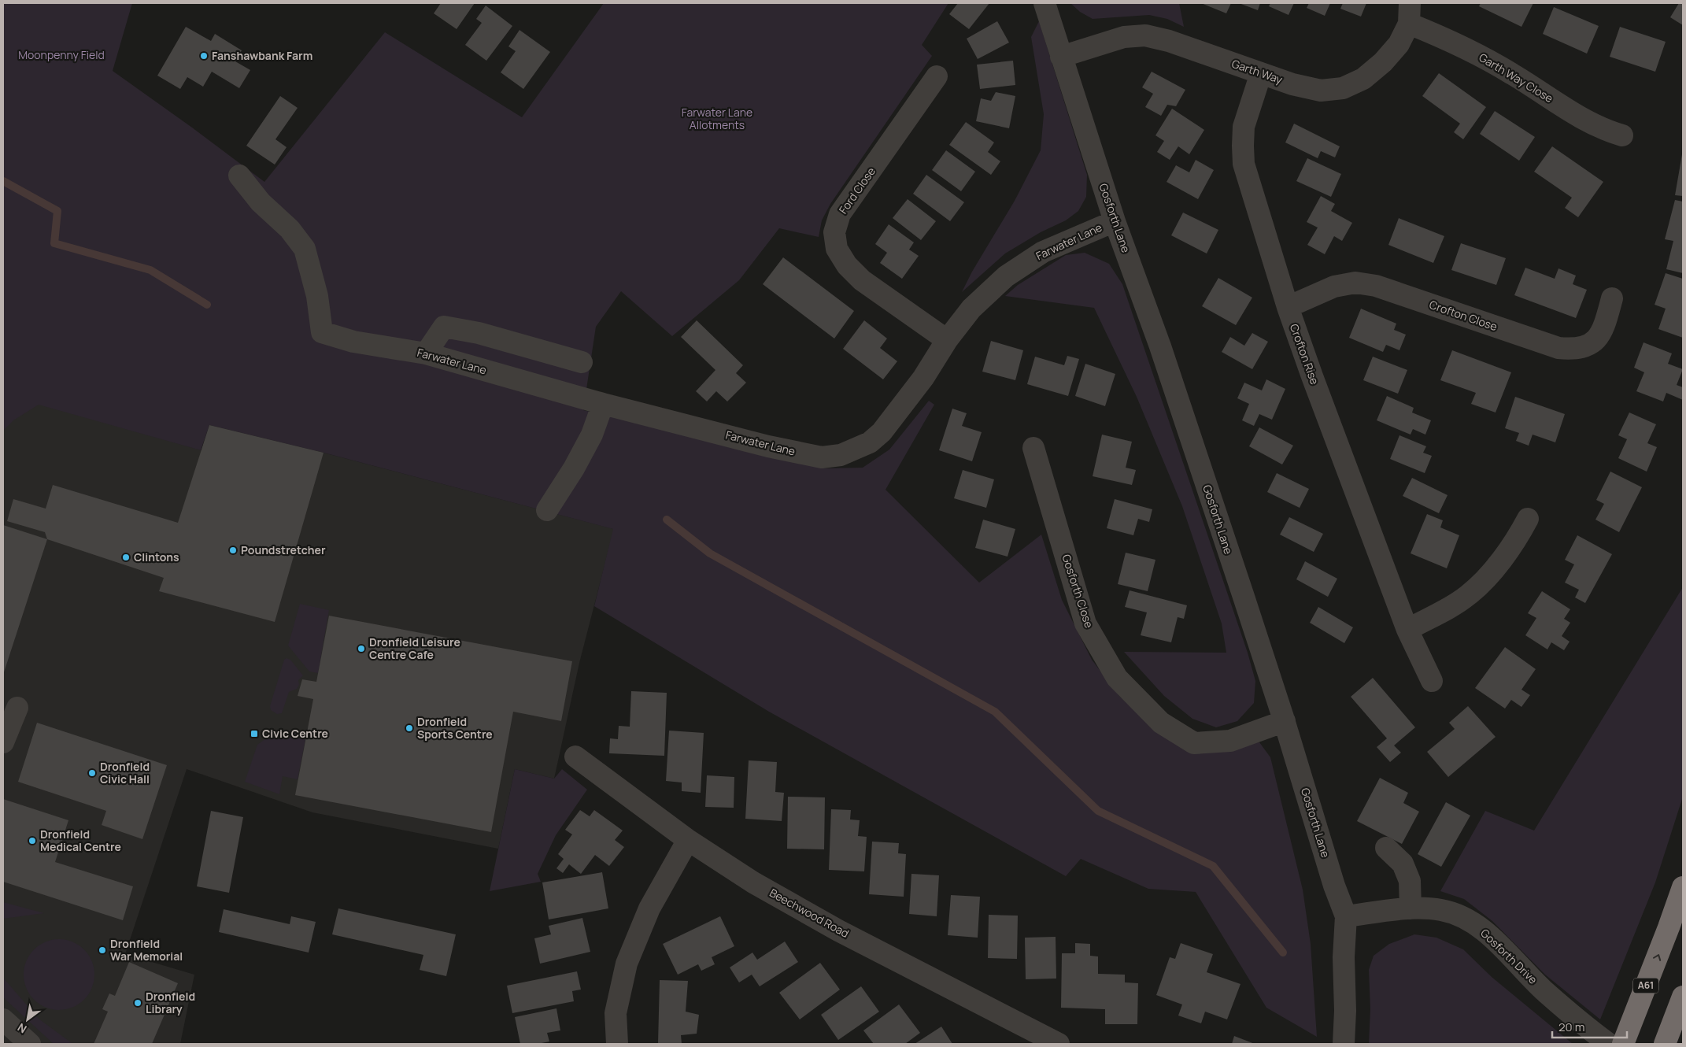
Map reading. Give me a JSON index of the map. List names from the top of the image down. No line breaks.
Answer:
{"streets":{"highway":["A61"],"street":["Garth Way","Garth Way Close","Ford Close","Gosforth Lane","Farwater Lane","Crofton Close","Crofton Rise","Gosforth Close","Beechwood Road","Gosforth Drive"]},"crossings":[["Garth Way","Garth Way Close"],["Garth Way","Gosforth Lane"],["Garth Way","Crofton Rise"],["Ford Close","Farwater Lane"],["Gosforth Lane","Farwater Lane"],["Gosforth Lane","Gosforth Close"],["Gosforth Lane","Gosforth Drive"],["Crofton Close","Crofton Rise"]],"parks":["Moonpenny Field","Farwater Lane Allotments"],"places":{"other":["Fanshawbank Farm","Poundstretcher","Clintons","Dronfield Leisure Centre Cafe","Dronfield Sports Centre","Dronfield Civic Hall","Dronfield Medical Centre","Dronfield War Memorial","Dronfield Library"],"transit":["Civic Centre"]},"scale_bar":"20 m","north":"bottom left"}
